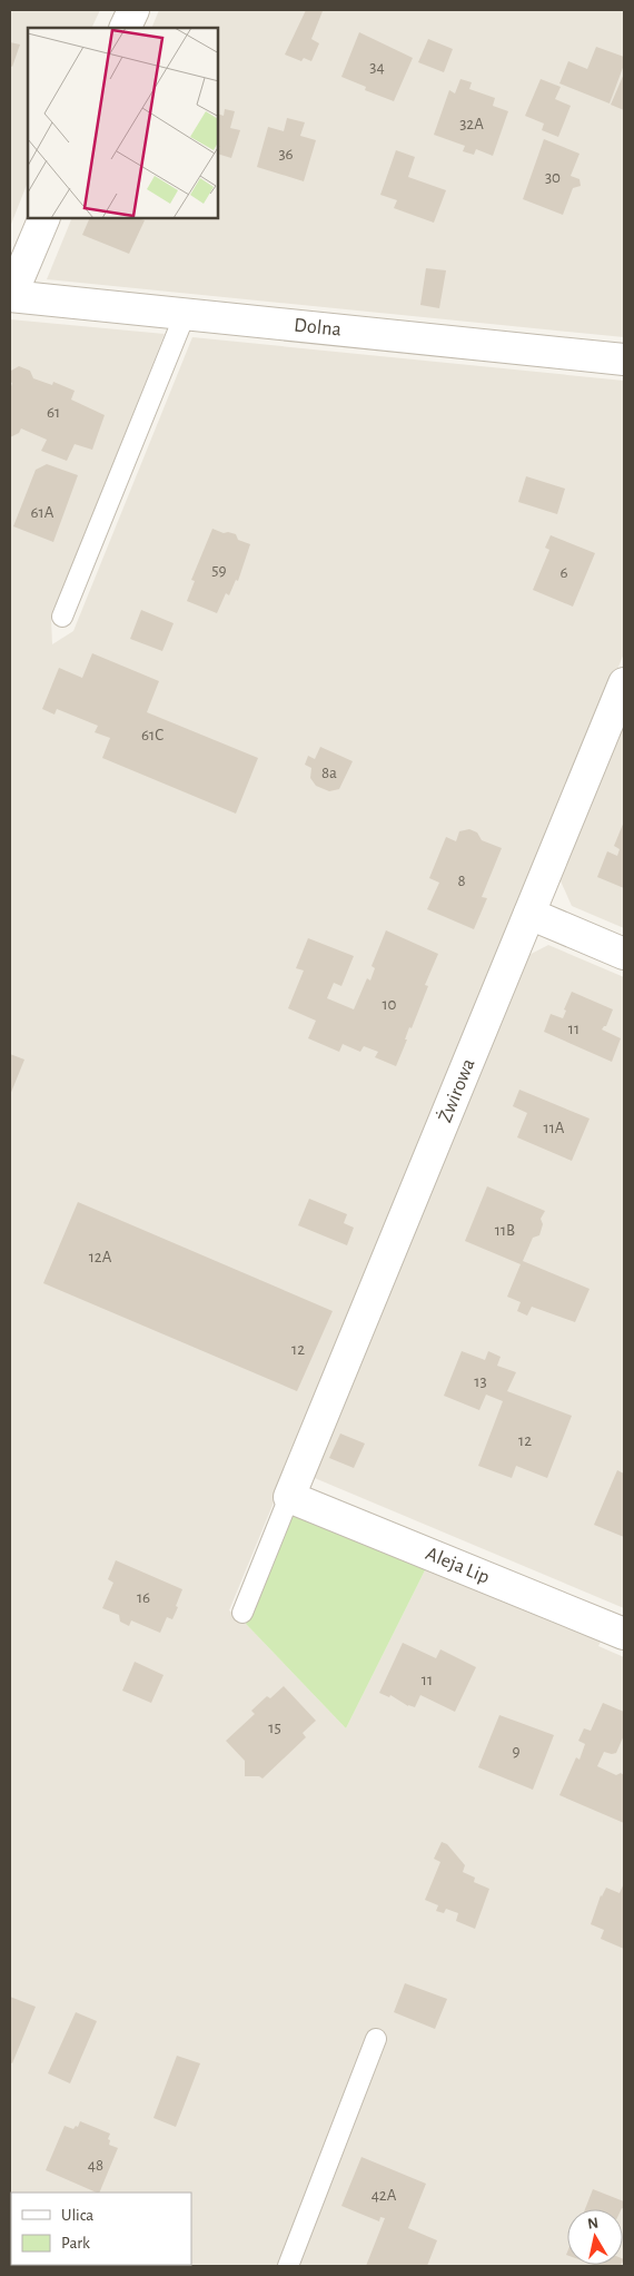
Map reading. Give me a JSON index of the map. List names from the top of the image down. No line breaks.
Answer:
{"streets":{"street":["Dolna","Żwirowa","Aleja Lip"]},"crossings":[["Żwirowa","Aleja Lip"]],"house_numbers":["34","32A","36","30","61","61A","59","6","61C","8a","8","10","11","11A","11B","12A","12","13","12","16","11","15","9","48","42A"],"legend":["Ulica","Park"],"north":"top"}
